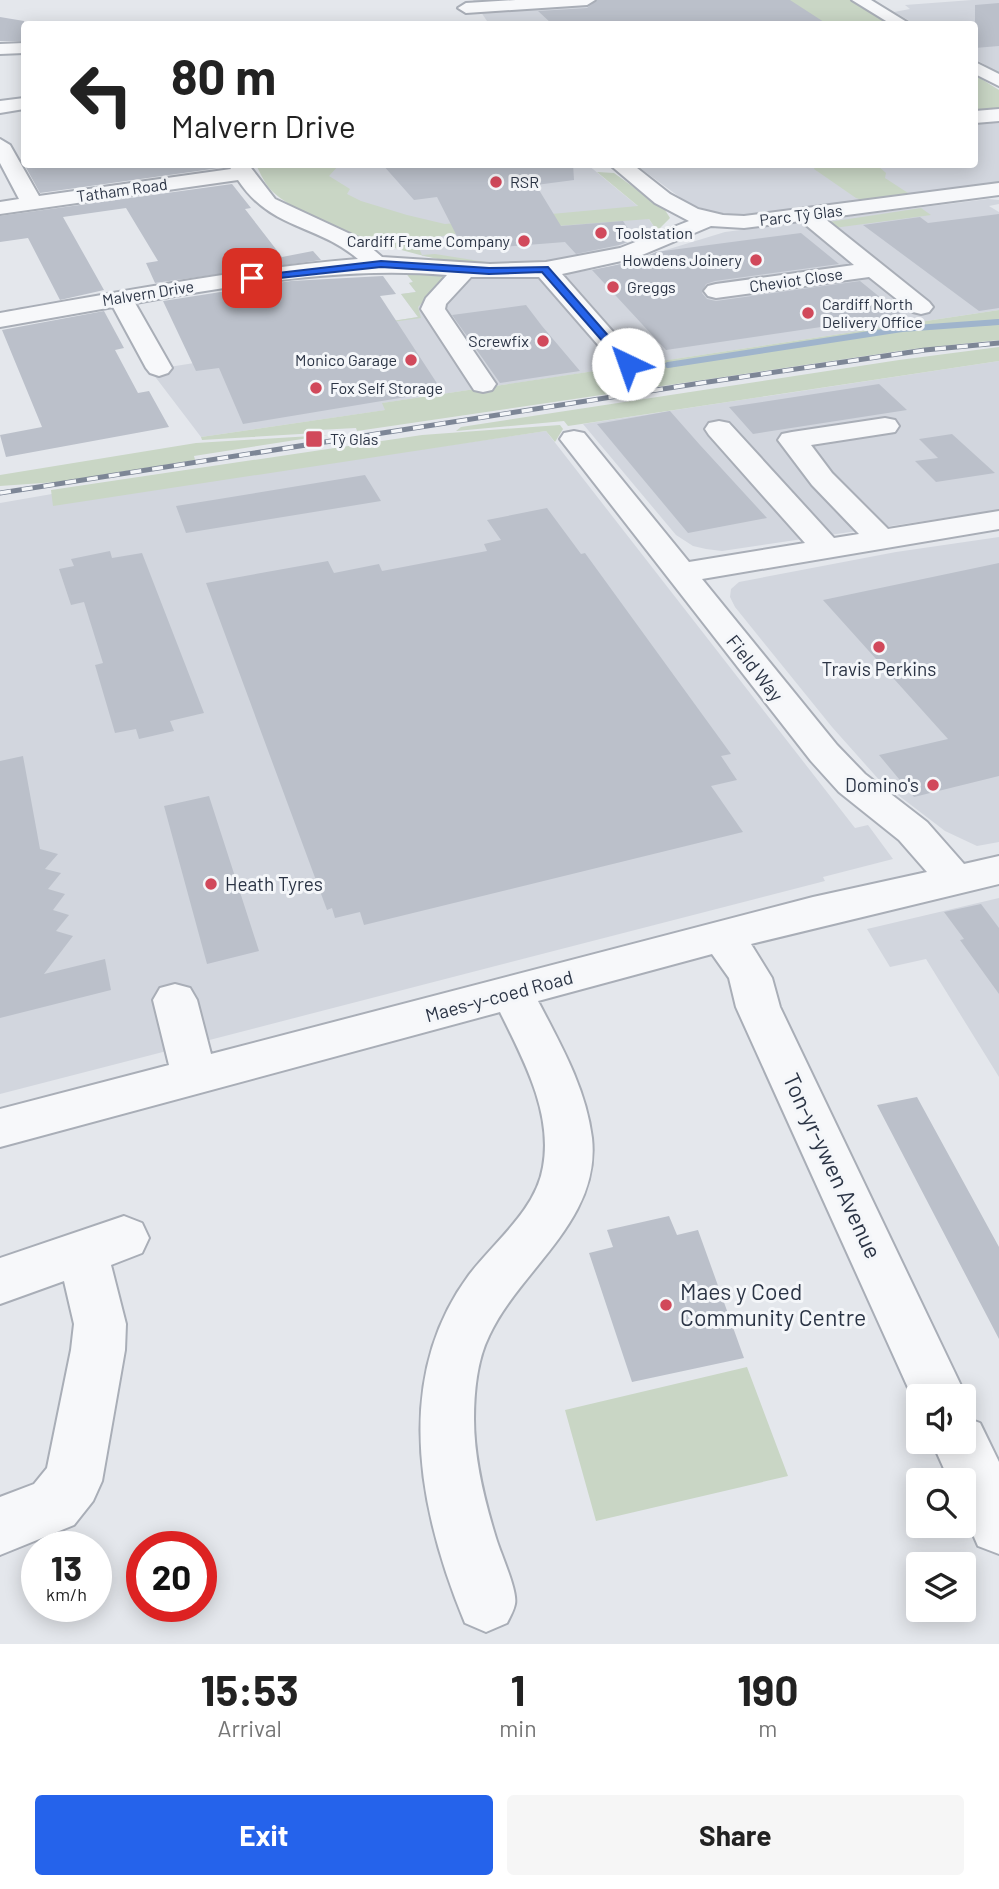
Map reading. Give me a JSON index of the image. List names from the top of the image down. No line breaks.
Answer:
{"streets":{"street":["Tatham Road","Parc Tŷ Glas","Cheviot Close","Malvern Drive","Field Way","Maes-y-coed Road","Ton-yr-ywen Avenue"]},"crossings":[["Parc Tŷ Glas","Cheviot Close"],["Parc Tŷ Glas","Malvern Drive"],["Field Way","Maes-y-coed Road"],["Maes-y-coed Road","Ton-yr-ywen Avenue"]],"places":{"other":["RSR","Toolstation","Cardiff Frame Company","Howdens Joinery","Greggs","Cardiff North Delivery Office","Screwfix","Monico Garage","Fox Self Storage","Travis Perkins","Domino's","Heath Tyres","Maes y Coed Community Centre"],"transit":["Tŷ Glas"]},"page":{"turn":["80 m","Malvern Drive"],"speed":"13 km/h","limit":"20","eta":["15:53","Arrival","1","min","190","m"],"buttons":["Exit","Share"]}}
